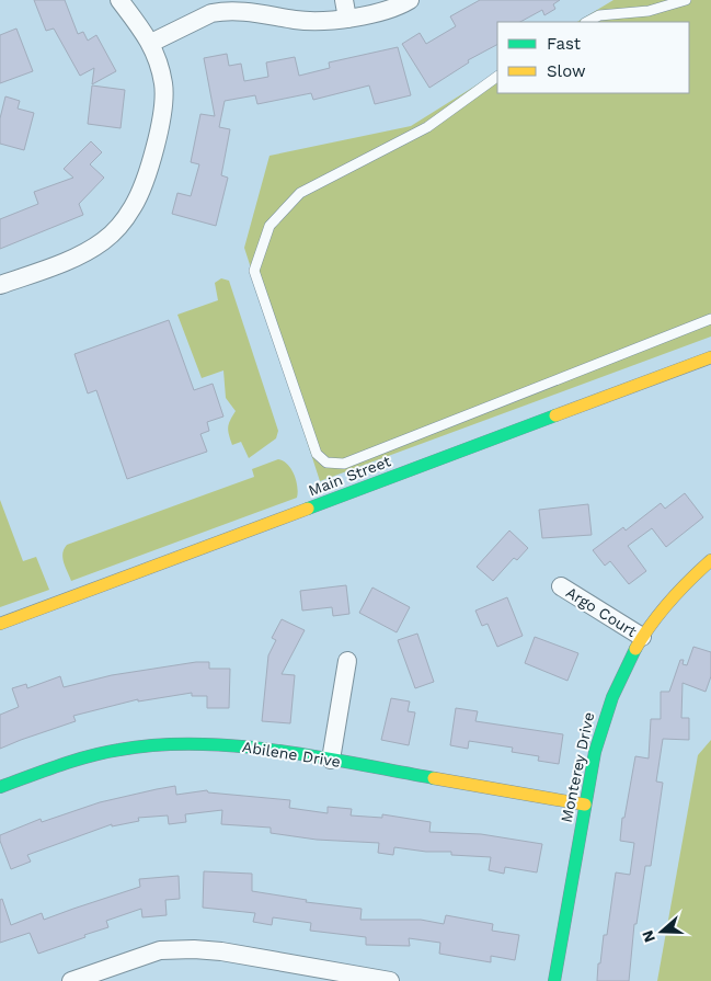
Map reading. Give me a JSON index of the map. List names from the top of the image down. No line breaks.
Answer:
{"streets":{"street":["Main Street","Argo Court","Abilene Drive","Monterey Drive"]},"crossings":[["Argo Court","Monterey Drive"],["Abilene Drive","Monterey Drive"]],"legend":["Fast","Slow"],"north":"left"}
